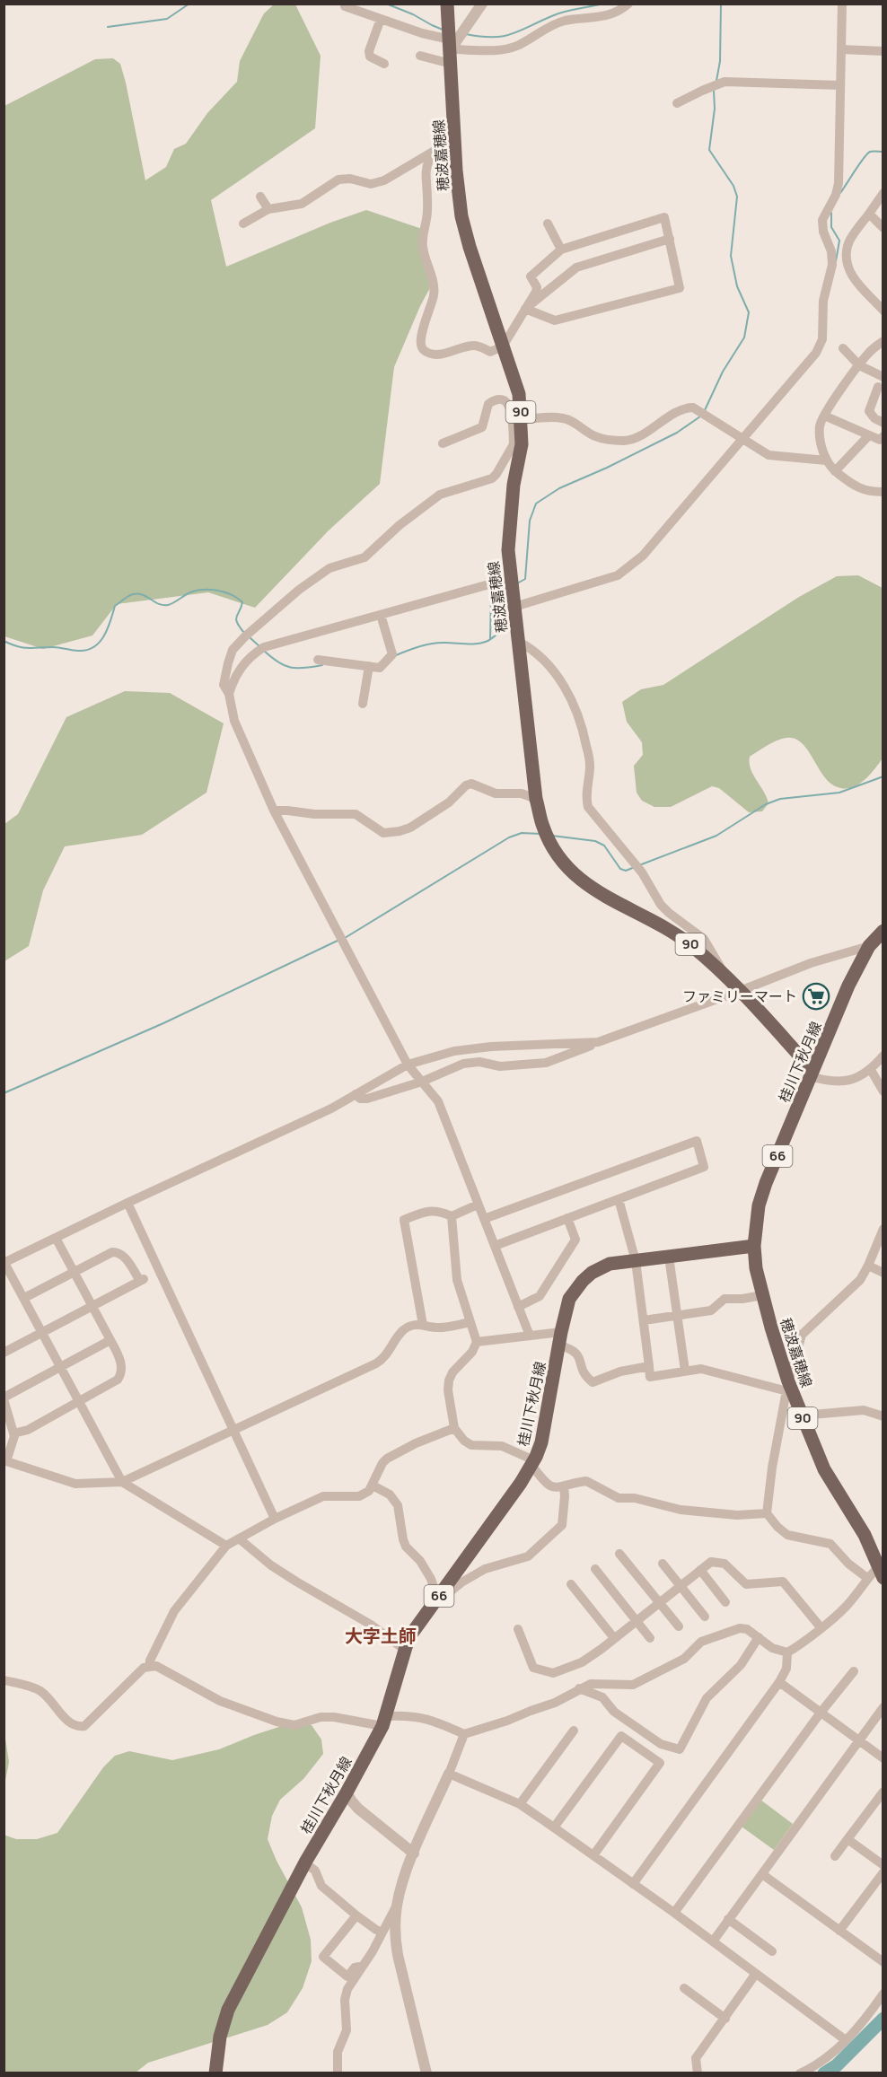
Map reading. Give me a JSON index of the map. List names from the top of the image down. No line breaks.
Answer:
{"streets":{"main road":["穂波嘉穂線","90","桂川下秋月線","66"]},"crossings":[["穂波嘉穂線","桂川下秋月線"]],"districts":["大字土師"],"places":{"supermarket":["ファミリーマート"]}}
